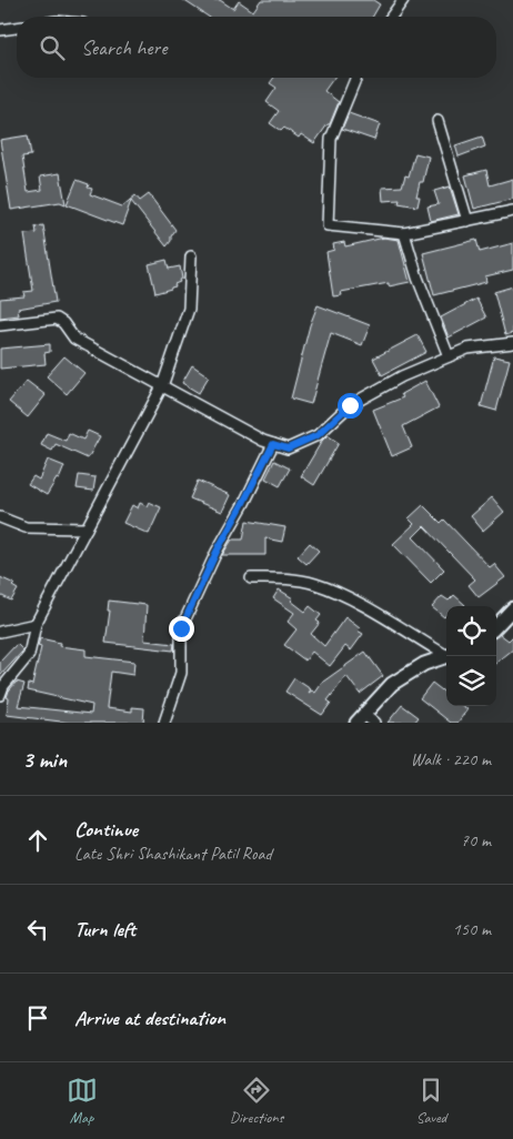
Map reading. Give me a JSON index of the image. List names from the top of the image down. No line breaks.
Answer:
{"page":{"search":"Search here","heading":["3 min","Walk · 220 m"],"list":[["Continue","Late Shri Shashikant Patil Road","70 m"],["Turn left","150 m"],"Arrive at destination"],"nav":["Map","Directions","Saved"]}}
